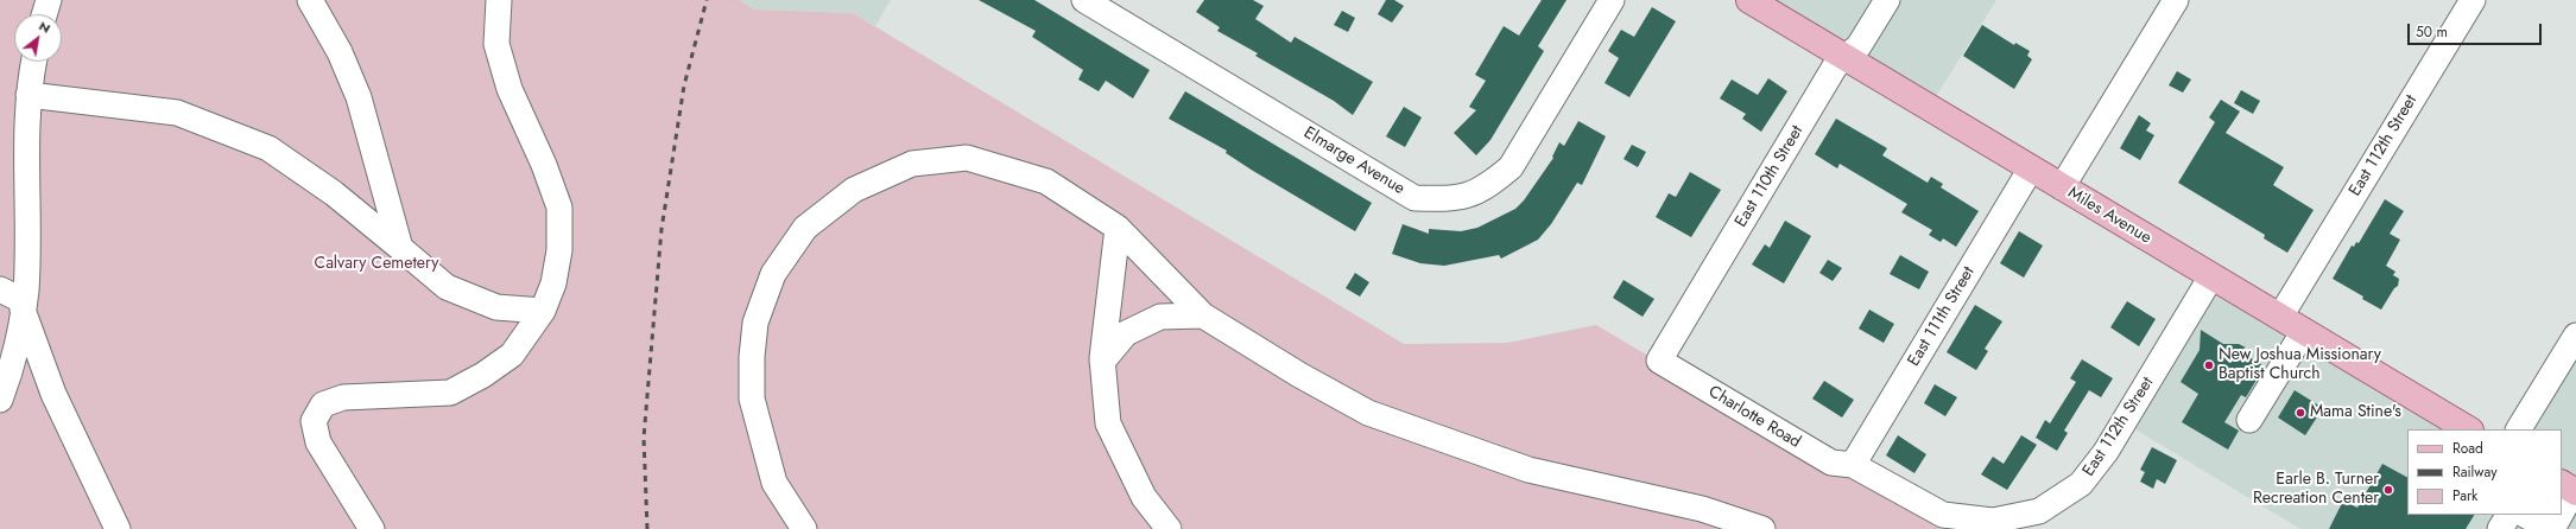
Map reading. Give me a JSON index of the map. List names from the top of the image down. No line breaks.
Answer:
{"streets":{"main road":["Miles Avenue"],"street":["East 112th Street","Elmarge Avenue","East 110th Street","East 111th Street","Charlotte Road"]},"crossings":[["East 112th Street","Miles Avenue"],["East 112th Street","East 111th Street"],["East 112th Street","Charlotte Road"],["East 110th Street","Miles Avenue"],["East 110th Street","Charlotte Road"],["Miles Avenue","East 111th Street"],["East 111th Street","Charlotte Road"]],"parks":["Calvary Cemetery"],"places":["New Joshua Missionary Baptist Church","Mama Stine's","Earle B. Turner Recreation Center"],"legend":["Road","Railway","Park"],"scale_bar":"50 m","north":"top right"}
